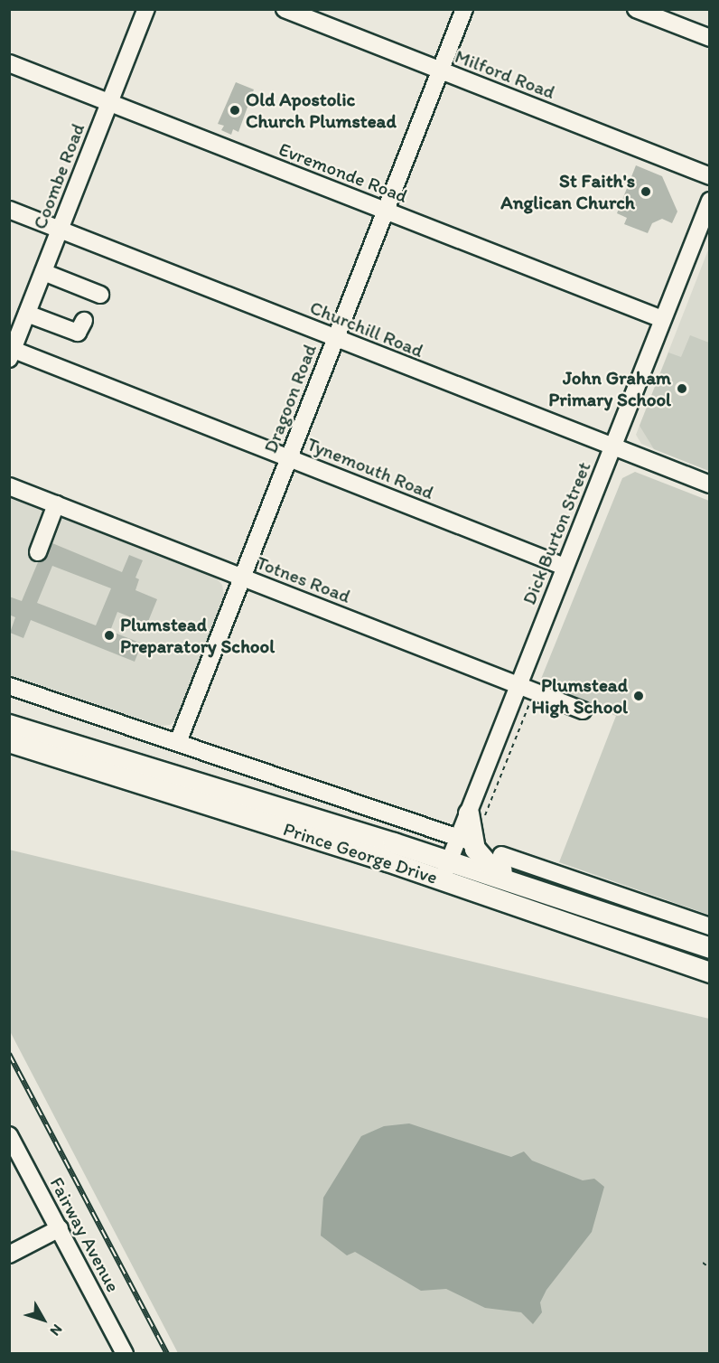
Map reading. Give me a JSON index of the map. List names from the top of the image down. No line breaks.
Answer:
{"streets":{"main road":["Prince George Drive"],"street":["Milford Road","Evremonde Road","Coombe Road","Churchill Road","Dragoon Road","Tynemouth Road","Dick Burton Street","Totnes Road","Fairway Avenue"]},"crossings":[["Milford Road","Dragoon Road"],["Evremonde Road","Coombe Road"],["Evremonde Road","Dragoon Road"],["Evremonde Road","Dick Burton Street"],["Coombe Road","Churchill Road"],["Coombe Road","Tynemouth Road"],["Churchill Road","Dragoon Road"],["Churchill Road","Dick Burton Street"],["Dragoon Road","Tynemouth Road"],["Dragoon Road","Totnes Road"],["Tynemouth Road","Dick Burton Street"],["Dick Burton Street","Totnes Road"]],"places":["Old Apostolic Church Plumstead","St Faith's Anglican Church","John Graham Primary School","Plumstead Preparatory School","Plumstead High School"],"north":"bottom right"}
